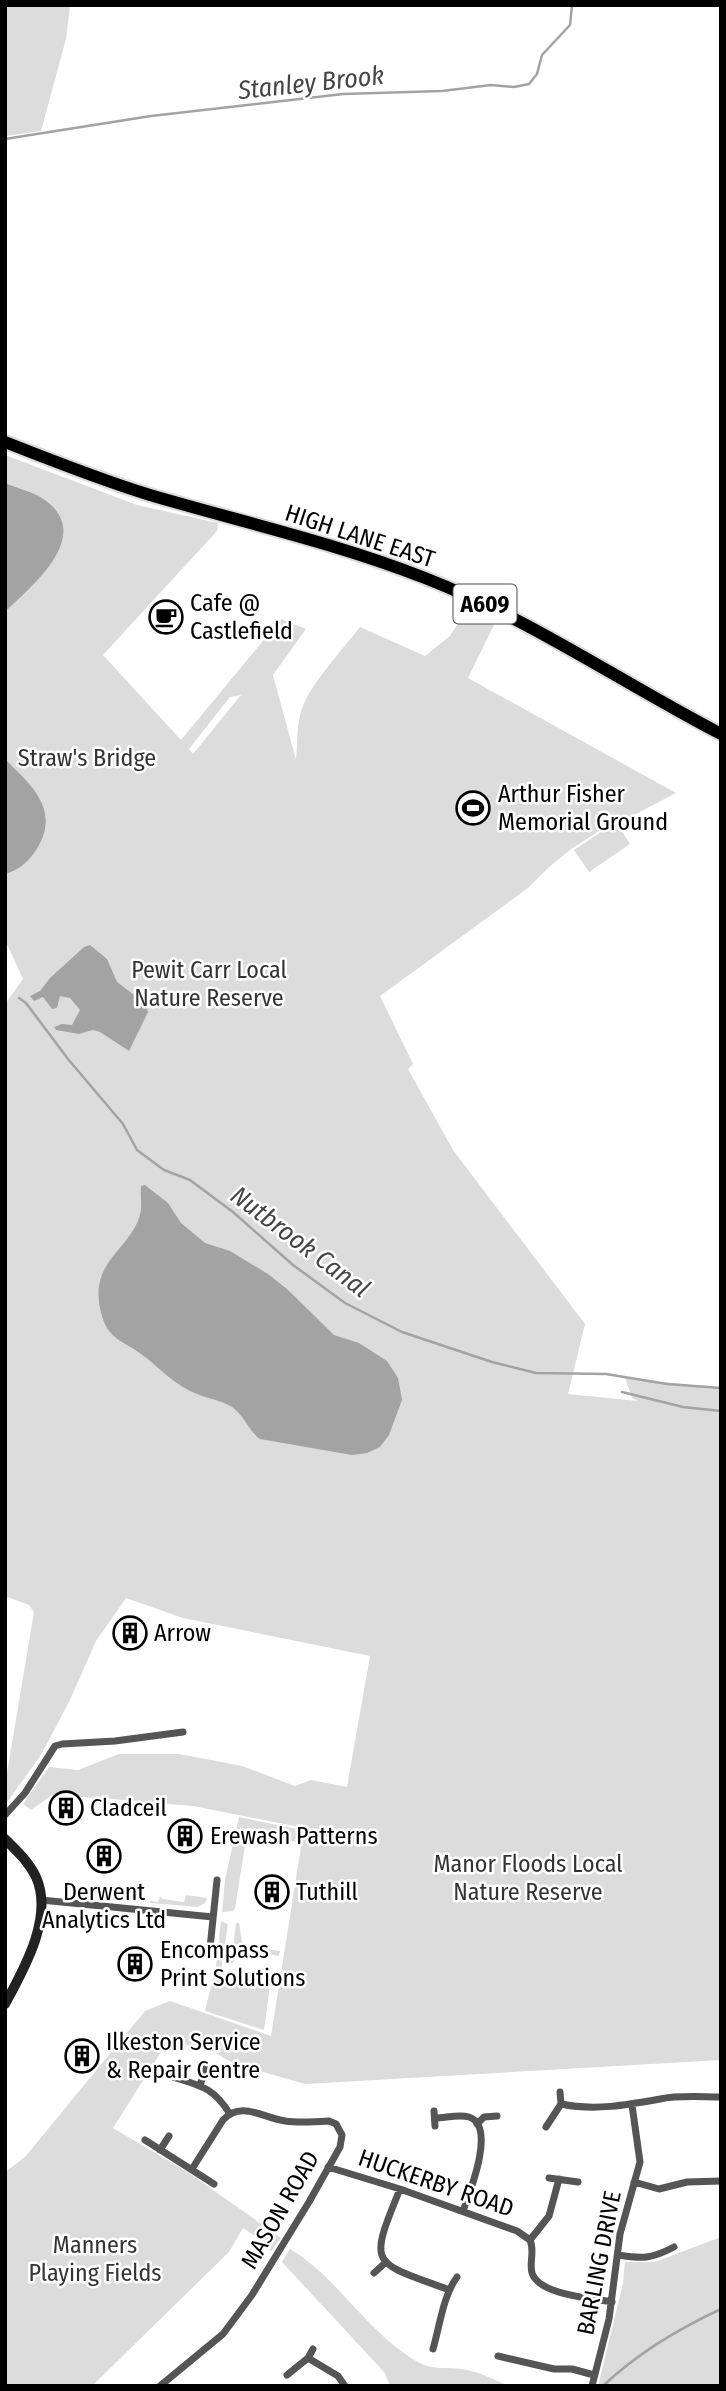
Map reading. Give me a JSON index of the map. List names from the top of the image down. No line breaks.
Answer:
{"streets":{"main road":["HIGH LANE EAST","A609"],"street":["HUCKERBY ROAD","MASON ROAD","BARLING DRIVE"]},"crossings":[["HUCKERBY ROAD","MASON ROAD"]],"water":["Stanley Brook","Nutbrook Canal"],"parks":["Straw's Bridge","Pewit Carr Local Nature Reserve","Manor Floods Local Nature Reserve","Manners Playing Fields"],"places":{"cafe":["Cafe @ Castlefield"],"sports":["Arthur Fisher Memorial Ground"],"building":["Arrow","Cladceil","Erewash Patterns","Derwent Analytics Ltd","Tuthill","Encompass Print Solutions","Ilkeston Service & Repair Centre"]}}
